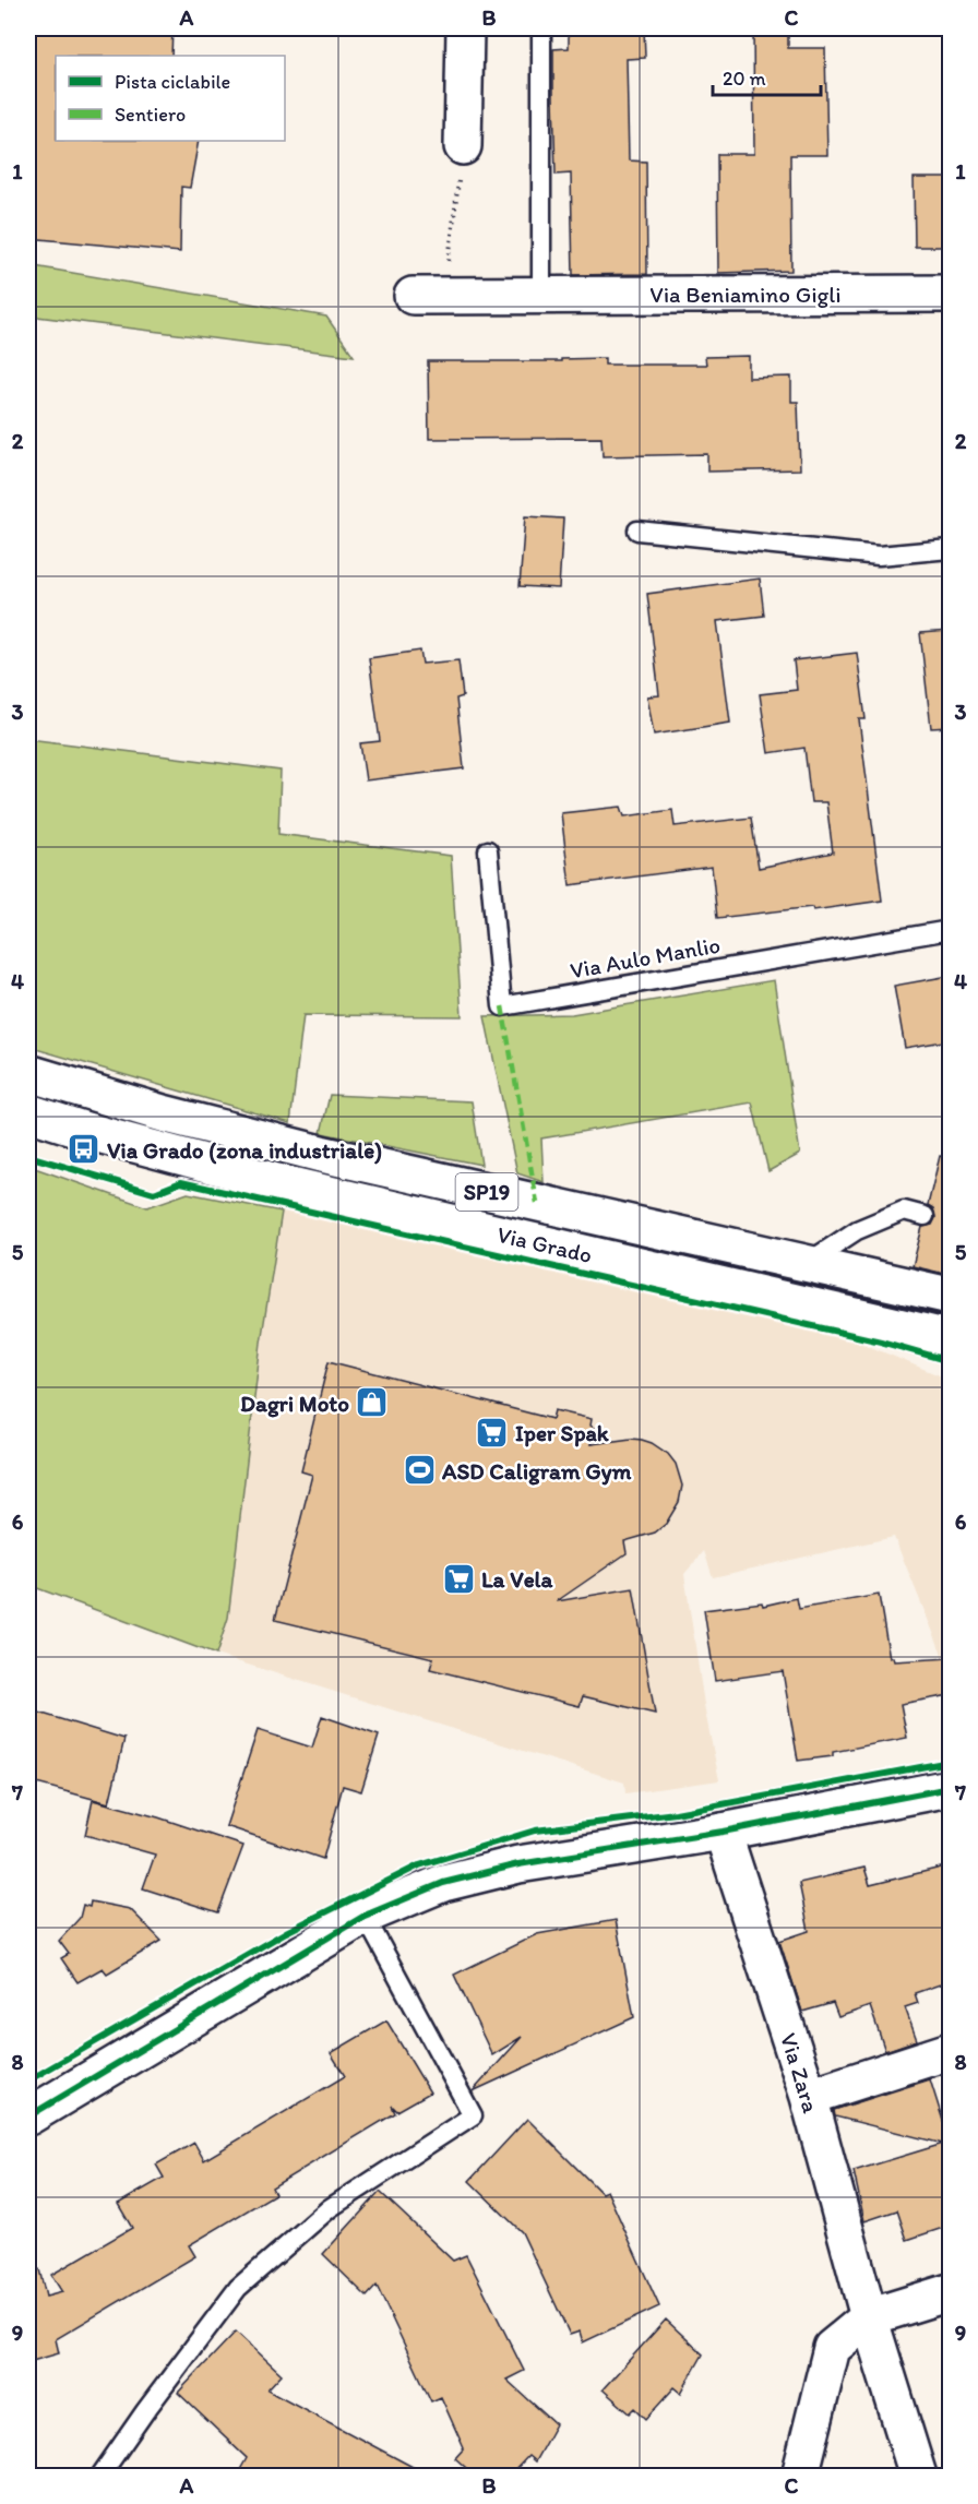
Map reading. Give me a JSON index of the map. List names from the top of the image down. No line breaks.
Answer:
{"streets":{"street":["Via Beniamino Gigli","SP19","Via Grado","Via Zara"],"lane":["Via Aulo Manlio"]},"places":{"bus stop":["Via Grado (zona industriale)"],"shop":["Dagri Moto"],"supermarket":["Iper Spak","La Vela"],"sports":["ASD Caligram Gym"]},"legend":["Pista ciclabile","Sentiero"],"scale_bar":"20 m","grid":{"columns":["A","B","C"],"rows":["1","2","3","4","5","6","7","8","9"]}}
